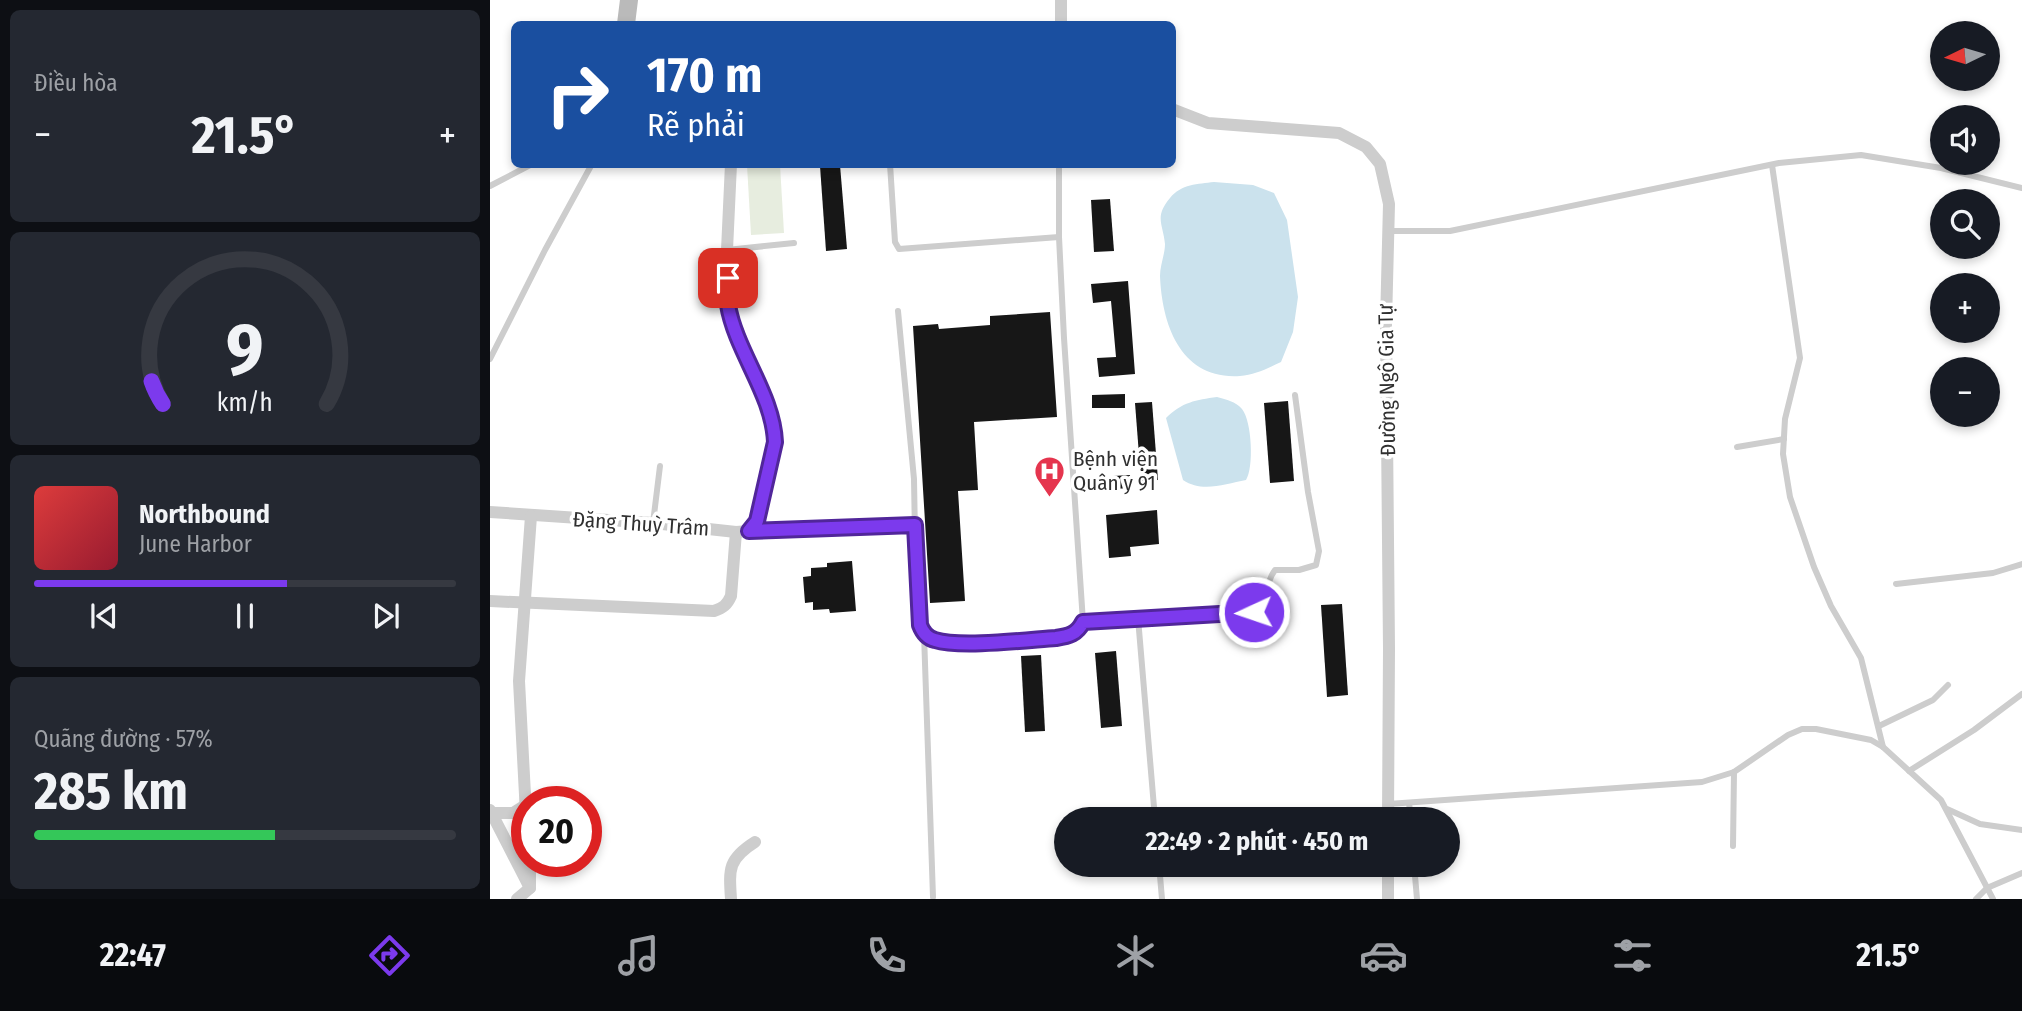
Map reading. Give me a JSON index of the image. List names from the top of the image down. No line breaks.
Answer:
{"streets":{"street":["Đường Ngô Gia Tự","Đặng Thuỳ Trâm"]},"places":{"hospital":["Bệnh viện Quân y 91"]},"north":"left","page":{"tile":["Điều hòa",["Quãng đường · 57%","285 km"]],"map_buttons":["+","−"],"turn":["170 m","Rẽ phải"],"heat":["−","21.5°","+"],"song":["Northbound","June Harbor"],"limit":"20","trip":"22:49 · 2 phút · 450 m","tabs":["22:47","21.5°"],"gauge":["9","km/h"]}}
